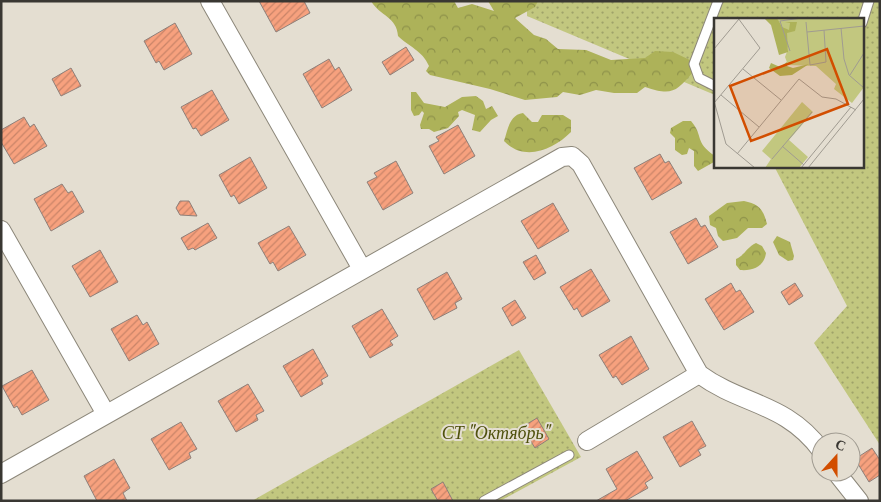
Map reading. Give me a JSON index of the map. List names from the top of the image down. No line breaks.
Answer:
{"parks":["СТ \"Октябрь\""],"north":"top"}
